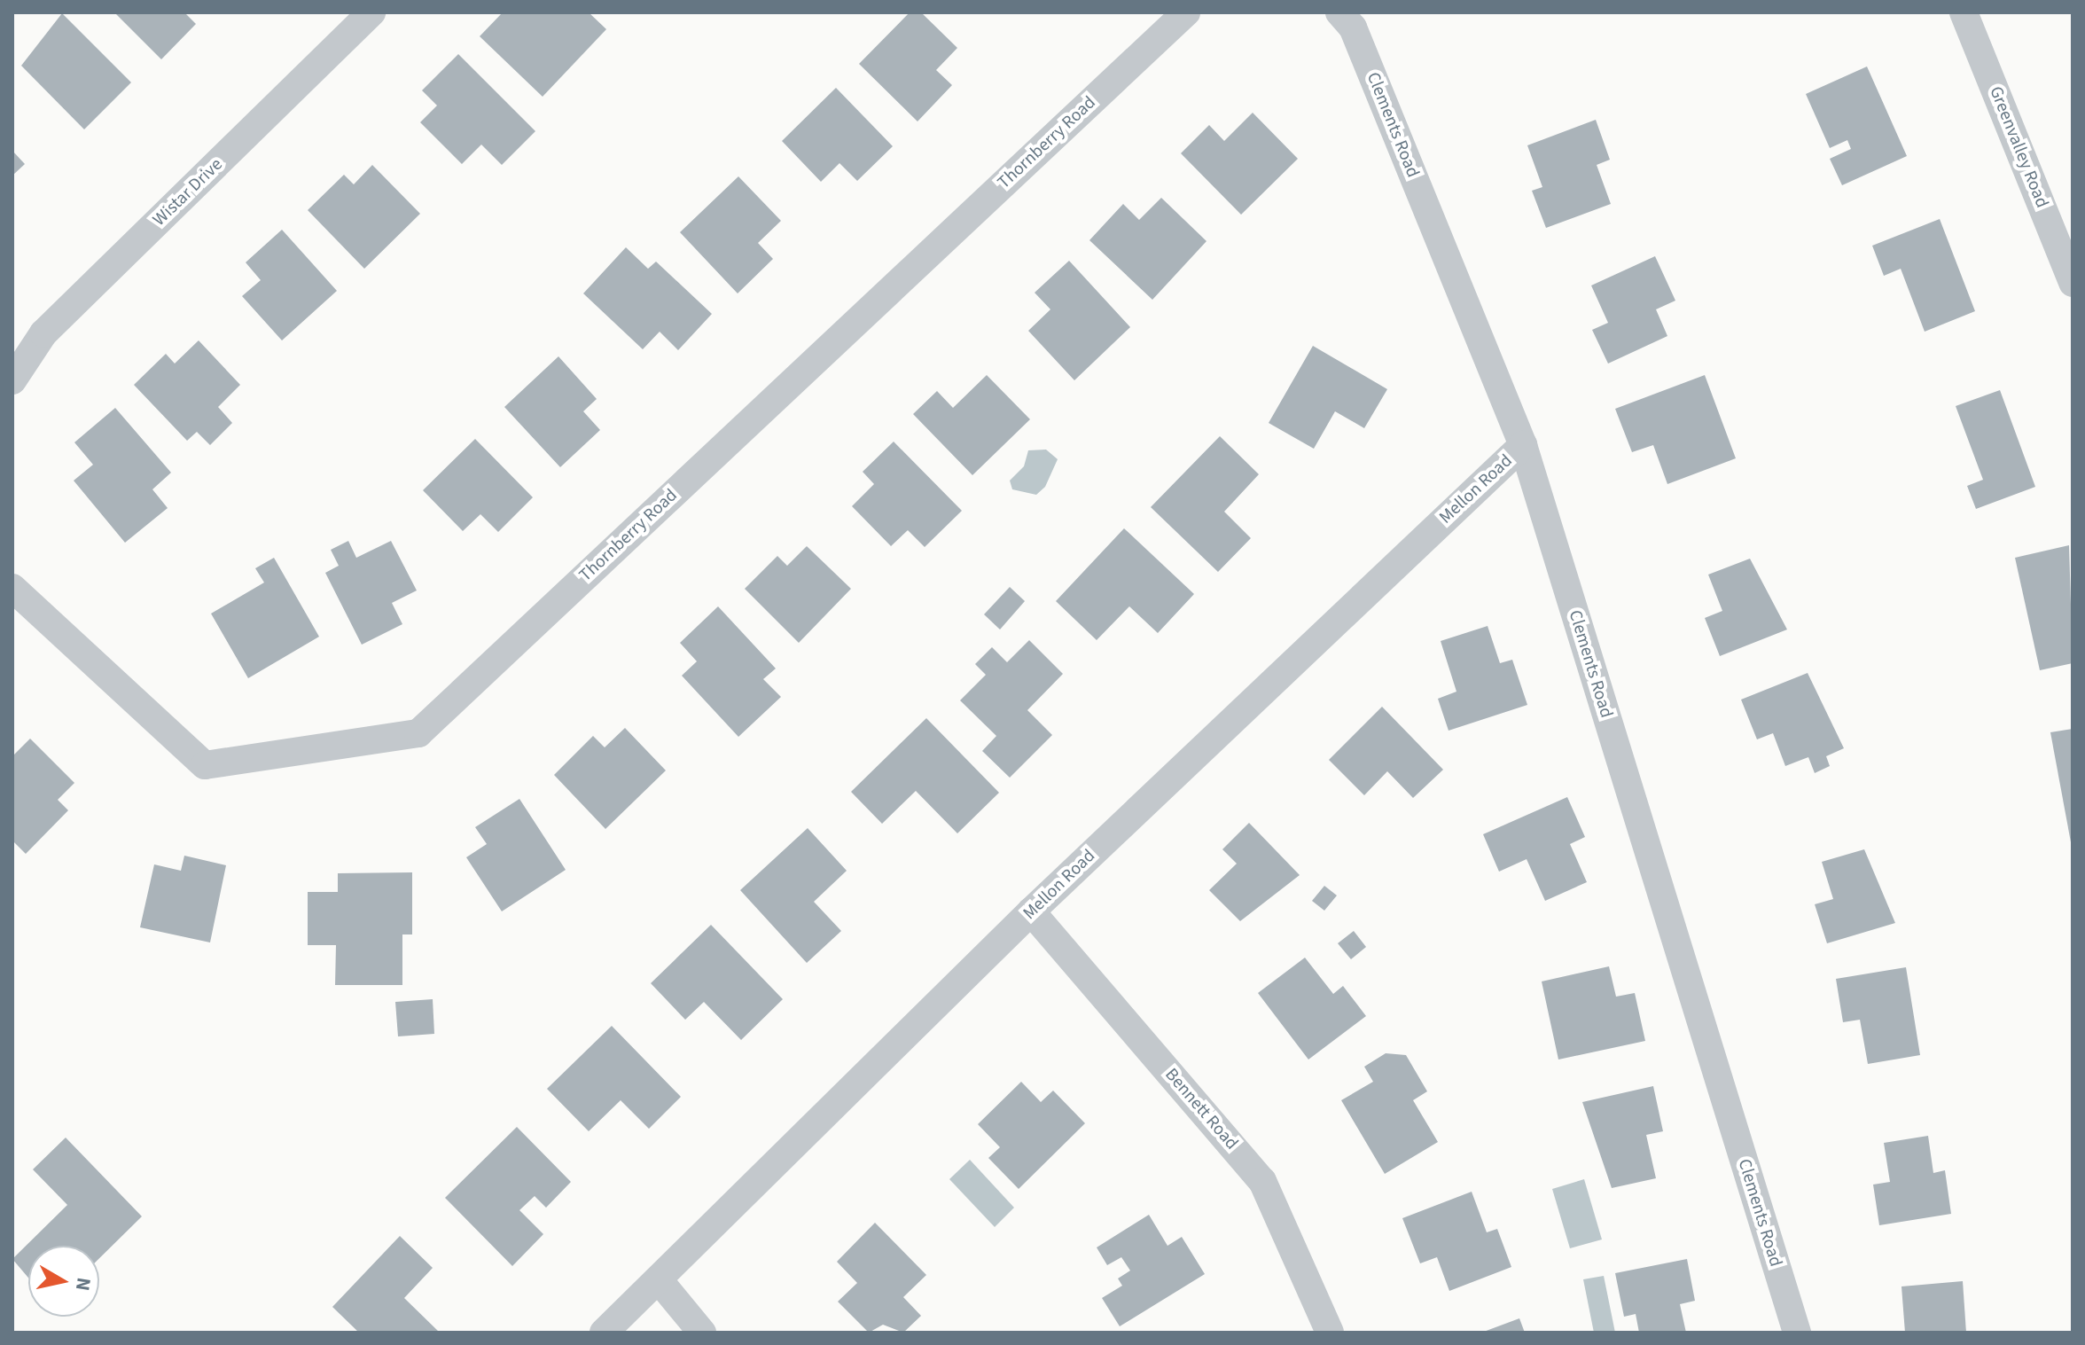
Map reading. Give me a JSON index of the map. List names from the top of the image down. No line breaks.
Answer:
{"streets":{"street":["Clements Road","Thornberry Road","Greenvalley Road","Wistar Drive","Mellon Road","Bennett Road"]},"crossings":[["Clements Road","Mellon Road"],["Mellon Road","Bennett Road"]],"north":"right"}
